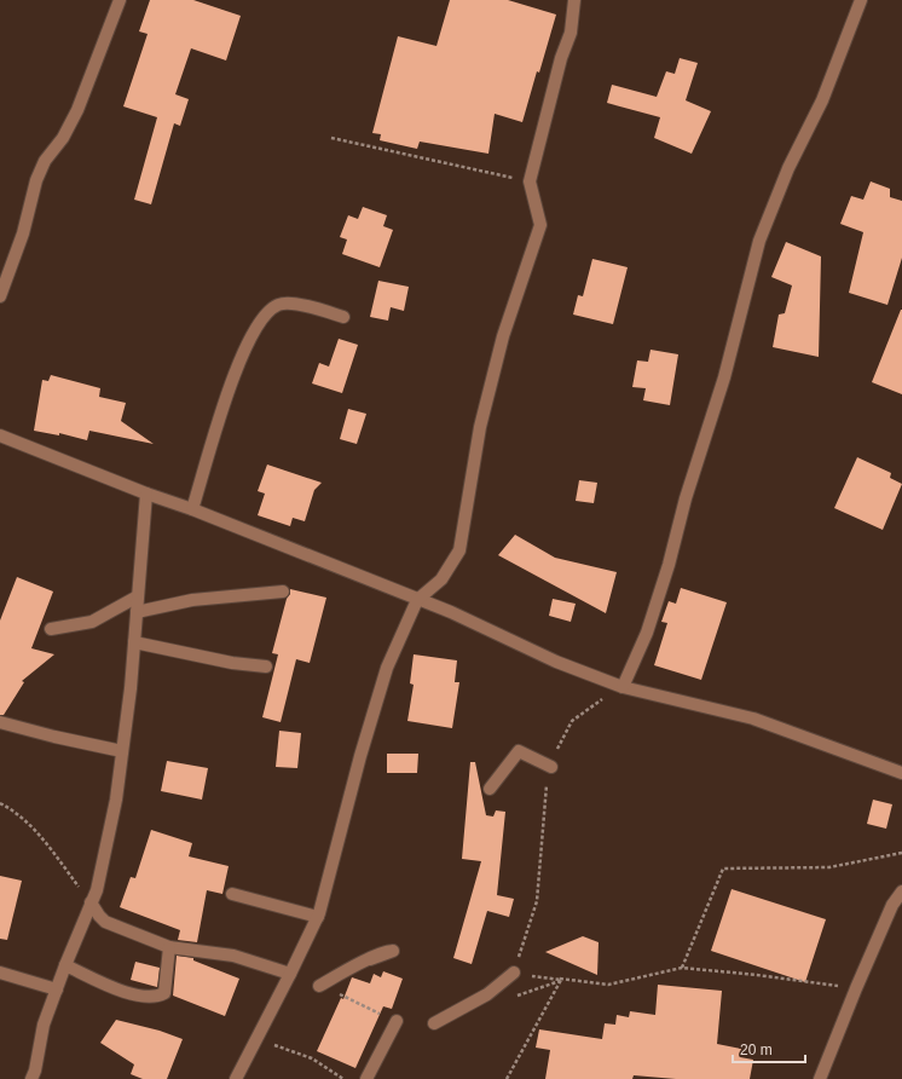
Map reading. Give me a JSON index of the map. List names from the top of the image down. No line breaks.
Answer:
{"scale_bar":"20 m"}
